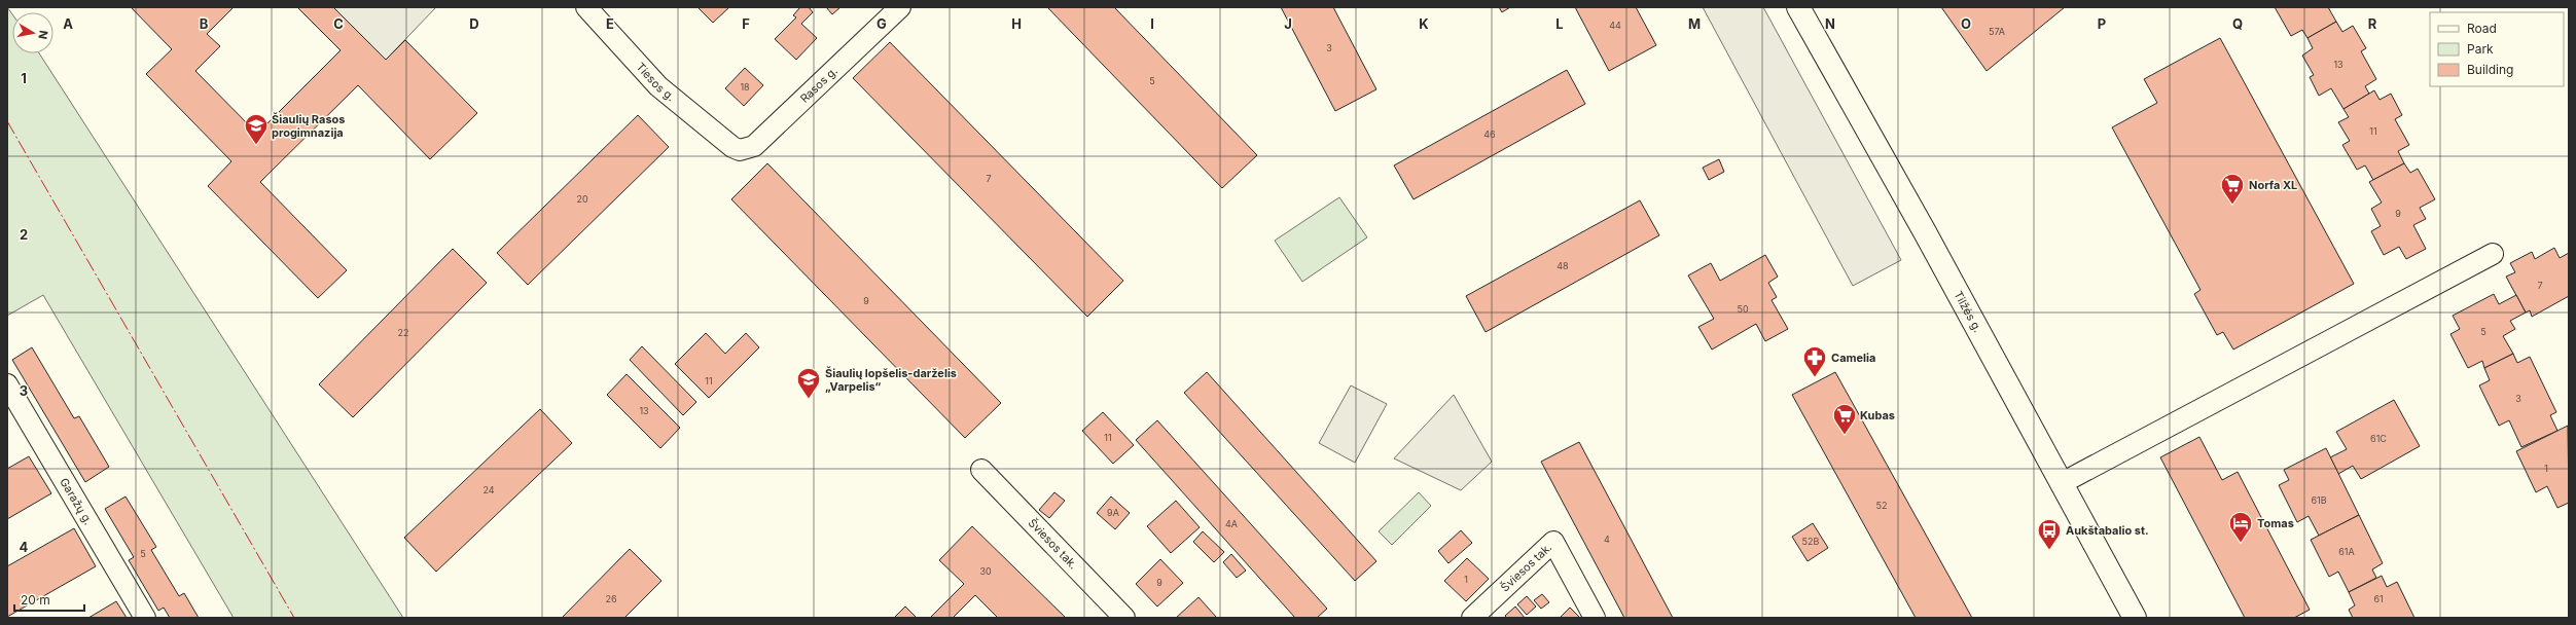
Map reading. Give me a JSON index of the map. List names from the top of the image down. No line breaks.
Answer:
{"streets":{"highway":["Tilžės g."],"street":["Tiesos g.","Rasos g.","Garažų g.","Šviesos tak."]},"crossings":[["Tiesos g.","Rasos g."]],"places":{"school or university":["Šiaulių Rasos progimnazija","Šiaulių lopšelis-darželis „Varpelis“"],"supermarket":["Norfa XL","Kubas"],"pharmacy":["Camelia"],"hotel":["Tomas"],"bus stop":["Aukštabalio st."]},"house_numbers":["44","57A","3","13","5","18","11","46","7","20","9","48","7","9","50","5","22","11","3","13","11","61C","1","24","61B","52","9A","4A","4","52B","61A","5","30","1","9","26","61"],"legend":["Road","Park","Building"],"scale_bar":"20 m","north":"right","grid":{"columns":["A","B","C","D","E","F","G","H","I","J","K","L","M","N","O","P","Q","R"],"rows":["1","2","3","4"]}}
